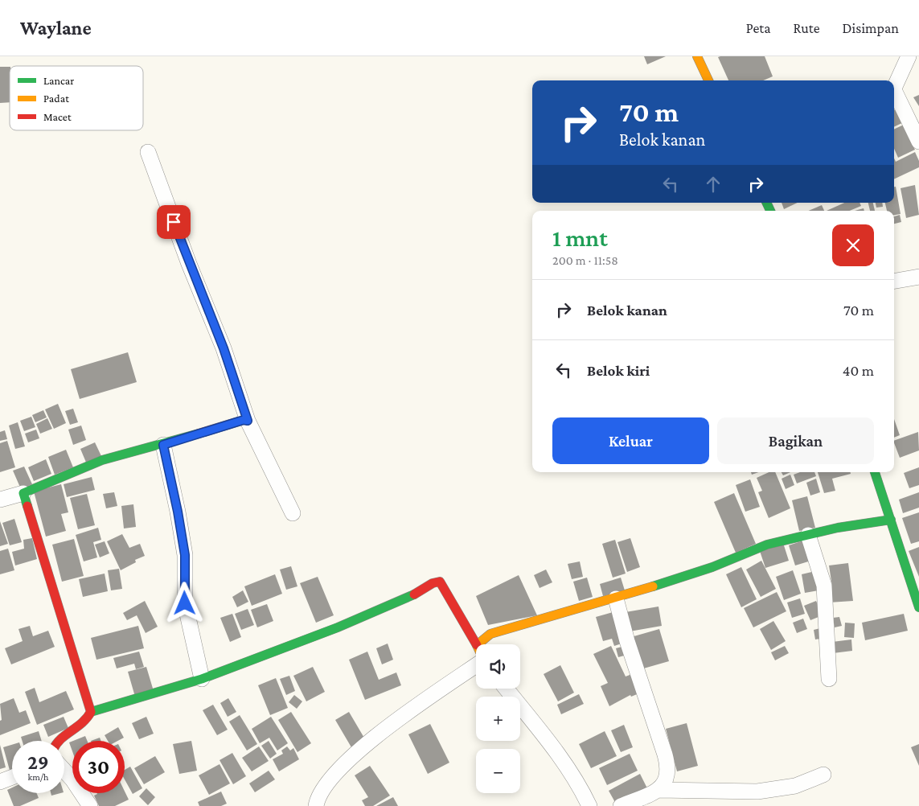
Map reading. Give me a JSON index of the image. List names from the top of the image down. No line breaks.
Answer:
{"legend":["Lancar","Padat","Macet"],"page":{"header":"Waylane","nav":["Peta","Rute","Disimpan"],"turn":["70 m","Belok kanan"],"heading":["1 mnt","200 m · 11:58"],"list":[{"name":"Belok kanan","value":"70 m"},{"name":"Belok kiri","value":"40 m"}],"buttons":["Keluar","Bagikan"],"map_buttons":["+","−"],"speed":"29 km/h","limit":"30"}}
